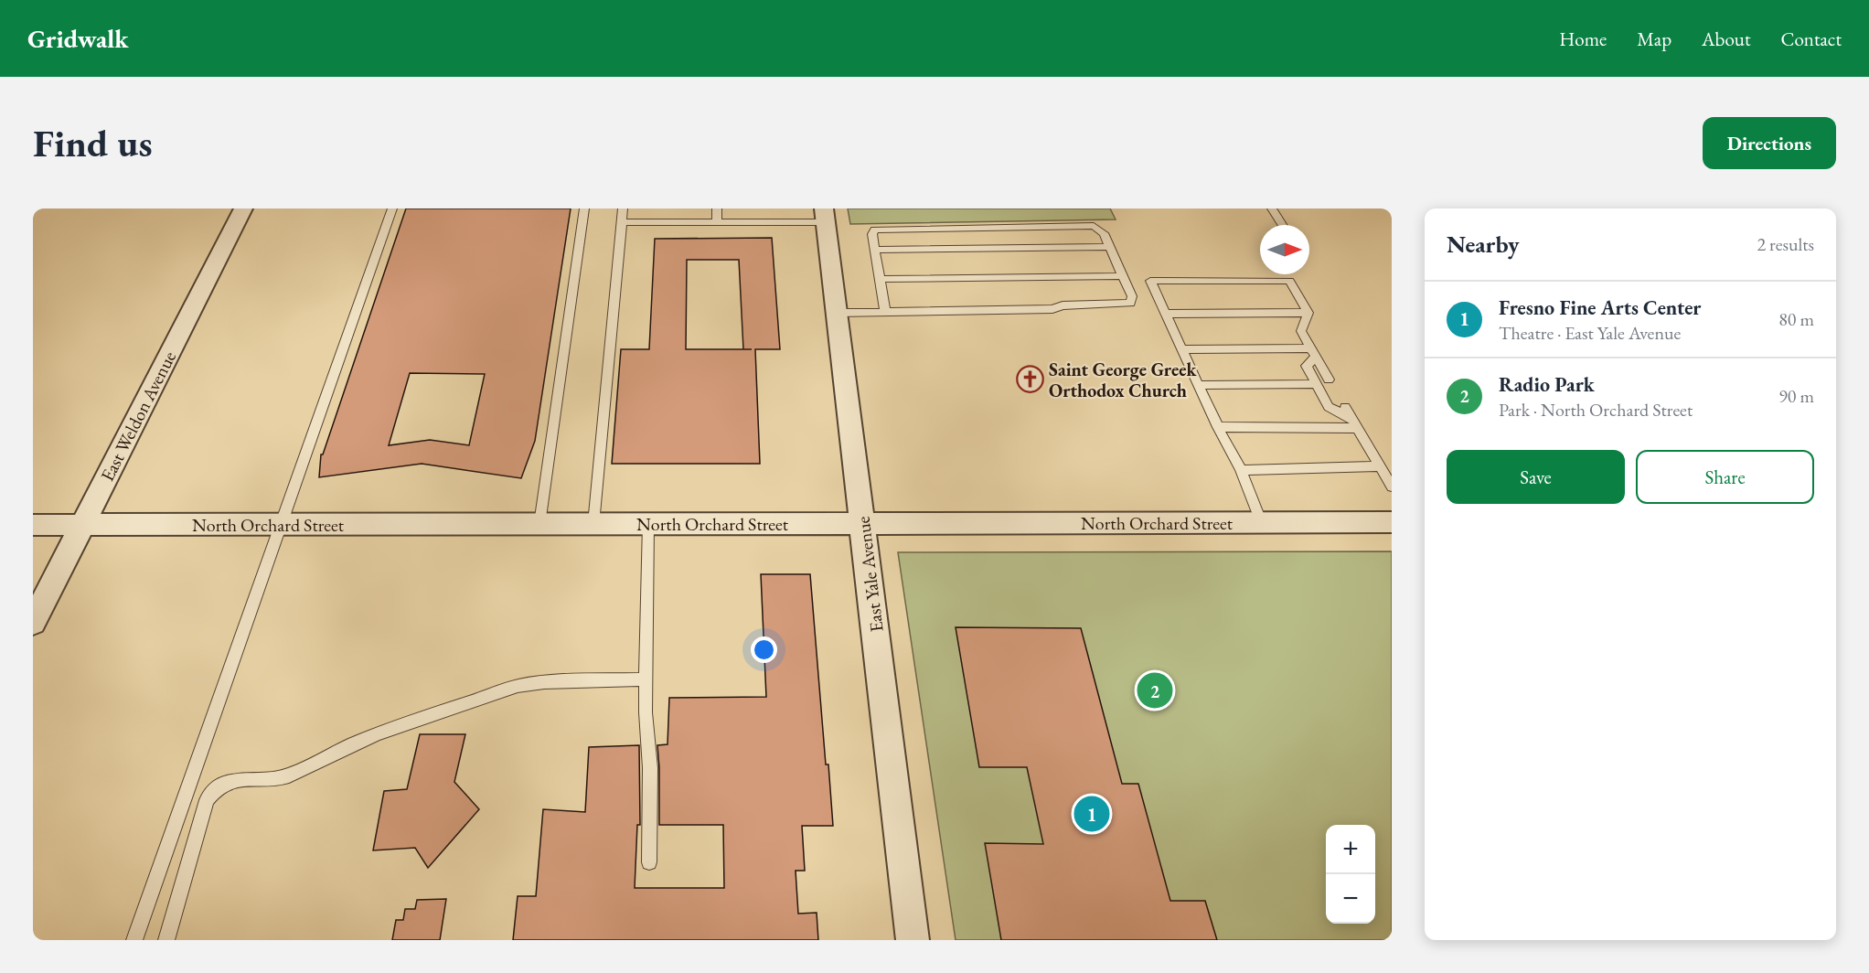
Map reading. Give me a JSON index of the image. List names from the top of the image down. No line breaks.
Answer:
{"streets":{"street":["East Weldon Avenue","North Orchard Street","East Yale Avenue"]},"crossings":[["East Weldon Avenue","North Orchard Street"],["North Orchard Street","East Yale Avenue"]],"places":{"church":["Saint George Greek Orthodox Church"]},"north":"right","page":{"header":"Gridwalk","nav":["Home","Map","About","Contact"],"buttons":["Directions",["Save","Share"]],"title":"Find us","heading":["Nearby","2 results"],"list":[{"mark":"1","name":"Fresno Fine Arts Center","note":"Theatre · East Yale Avenue","value":"80 m"},{"mark":"2","name":"Radio Park","note":"Park · North Orchard Street","value":"90 m"}],"pins":["2","1"],"map_buttons":["+","−"]}}
